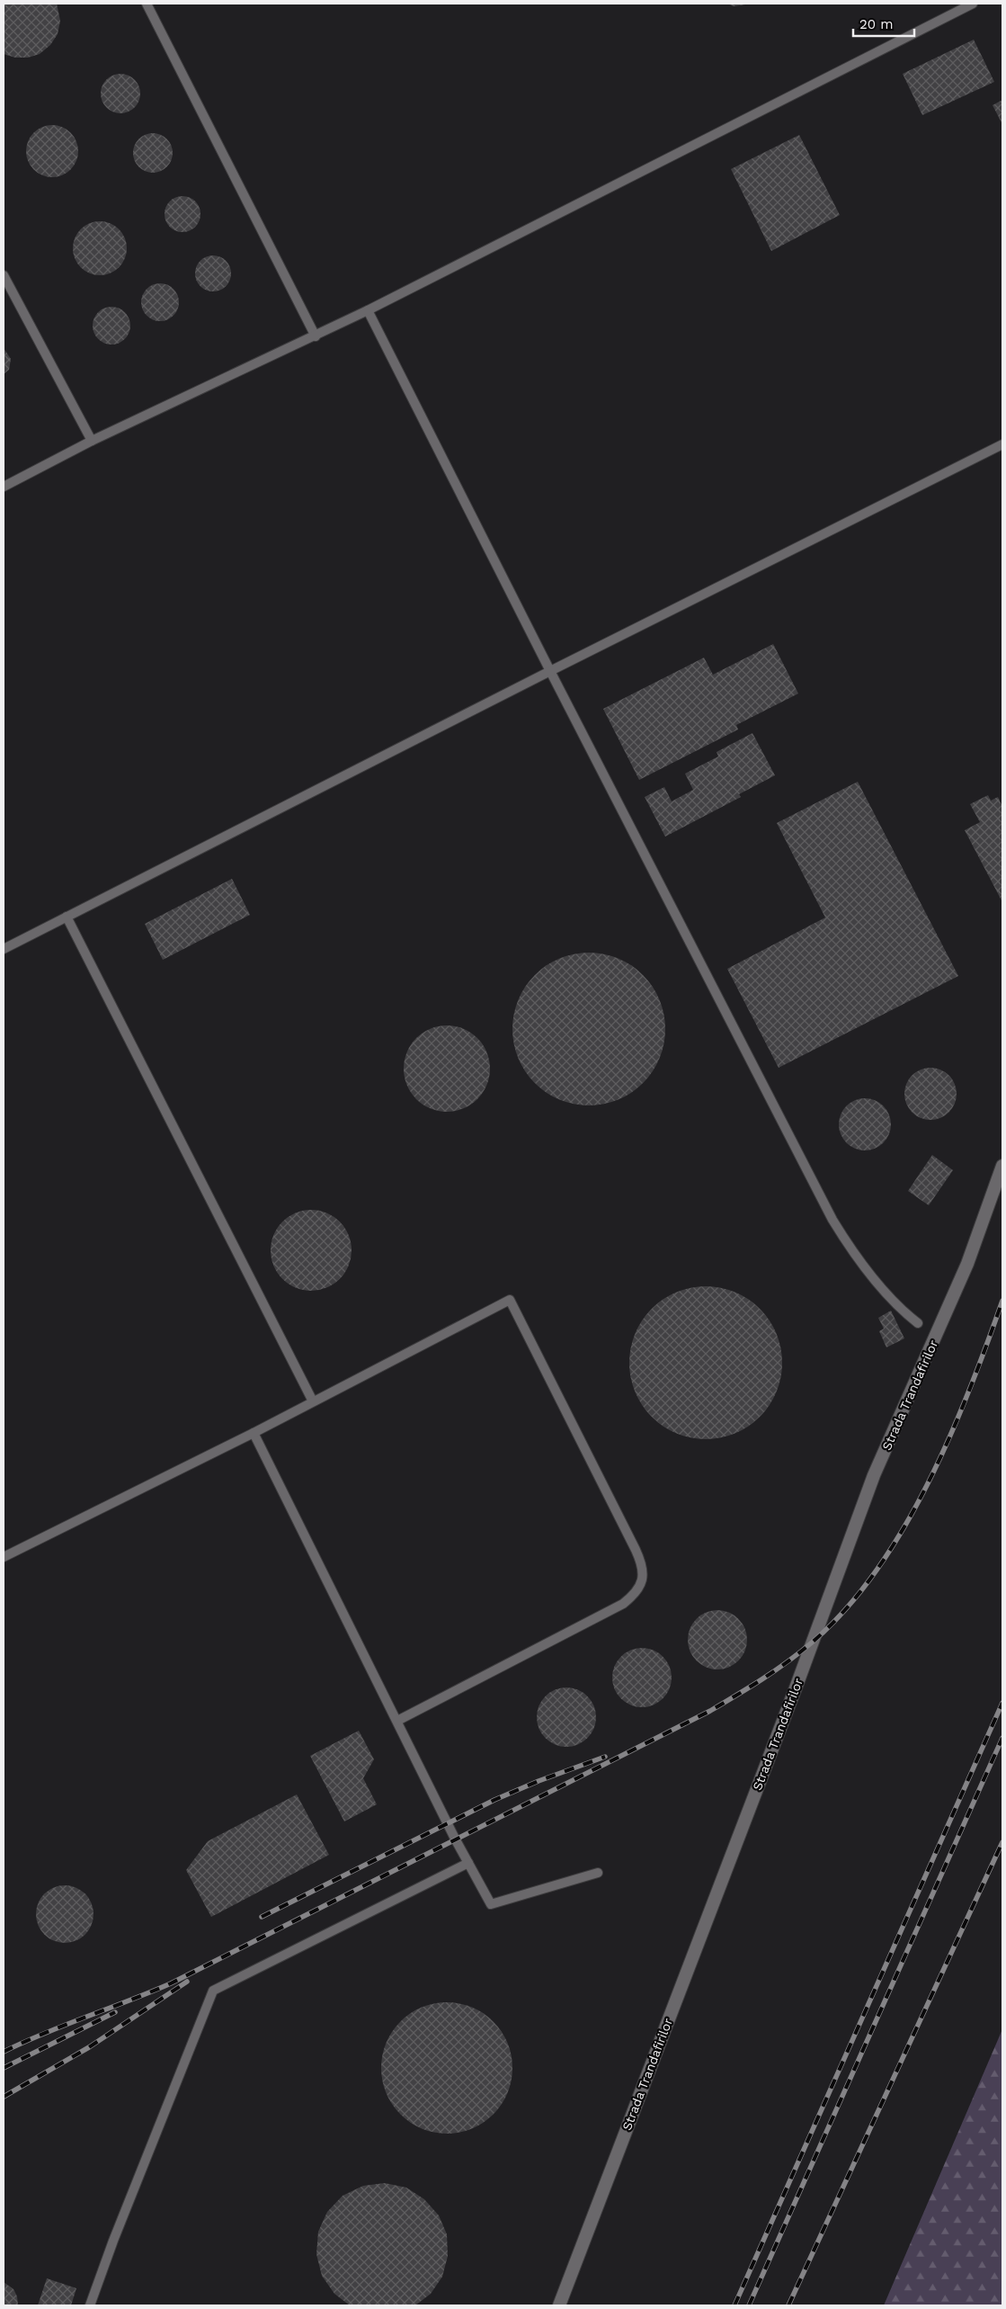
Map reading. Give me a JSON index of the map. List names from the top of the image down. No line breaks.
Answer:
{"streets":{"main road":["Strada Trandafirilor"]},"scale_bar":"20 m"}
